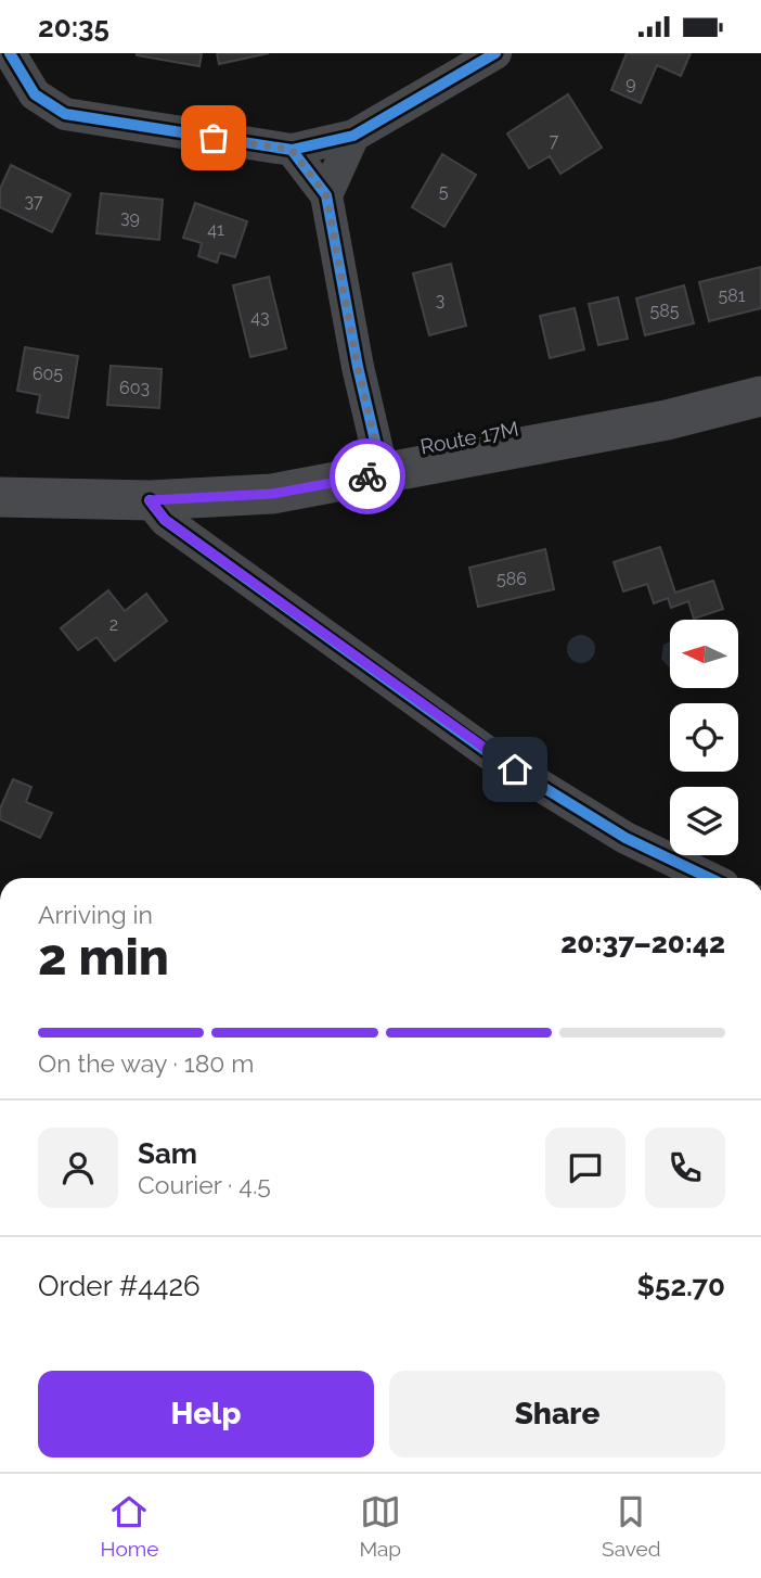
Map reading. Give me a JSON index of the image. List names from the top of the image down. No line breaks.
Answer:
{"streets":{"main road":["Route 17M"]},"house_numbers":["9","7","5","37","39","41","581","3","585","43","605","603","586","2"],"north":"left","page":{"status":"20:35","heading":["2 min","Arriving in","20:37–20:42"],"panel":["Sam","Courier · 4.5","Order #4426","$52.70"],"bar":"On the way · 180 m","buttons":["Help","Share"],"tabs":["Home","Map","Saved"]}}
